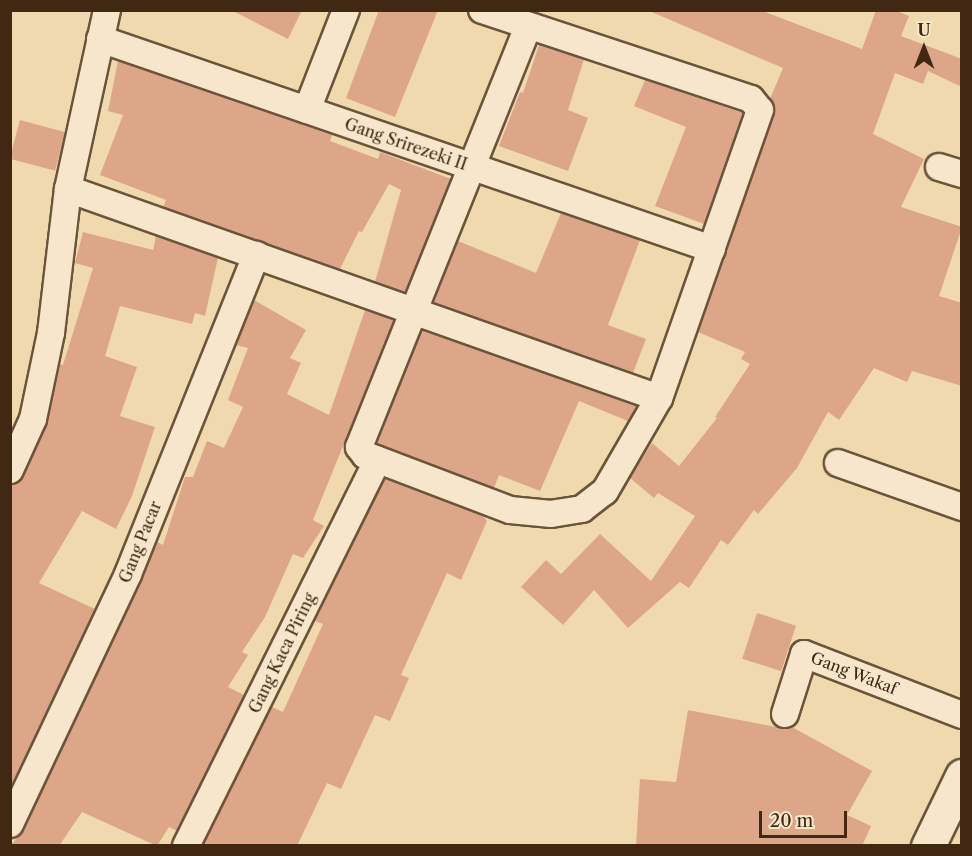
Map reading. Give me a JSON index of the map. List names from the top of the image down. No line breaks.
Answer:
{"streets":{"street":["Gang Srirezeki II","Gang Pacar","Gang Kaca Piring","Gang Wakaf"]},"scale_bar":"20 m","north":"top"}
